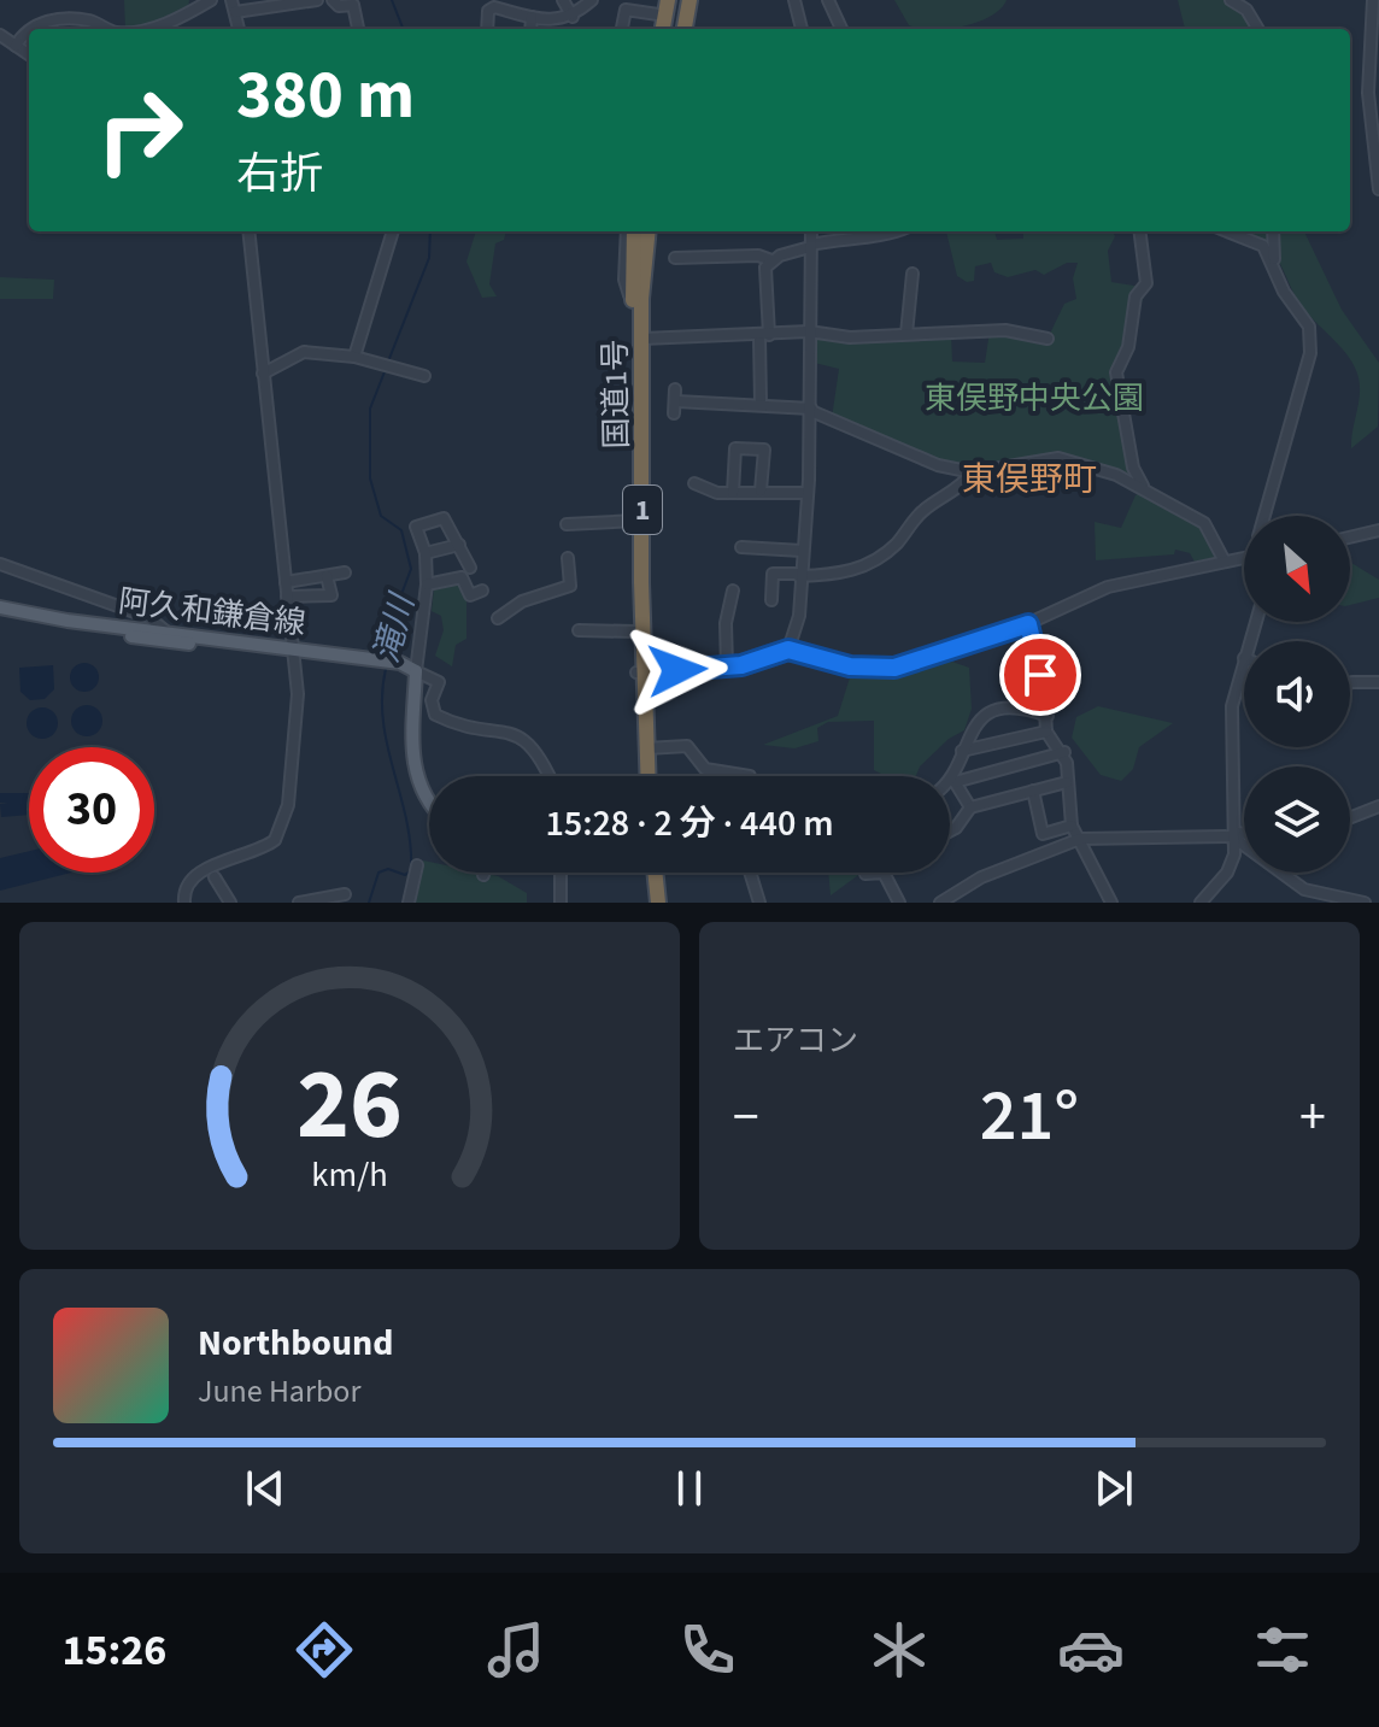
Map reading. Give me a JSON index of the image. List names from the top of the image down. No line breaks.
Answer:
{"streets":{"highway":["国道1号","1"],"main road":["阿久和鎌倉線"]},"crossings":[["国道1号","1"]],"districts":["東俣野町"],"water":["滝川"],"parks":["東俣野中央公園"],"north":"bottom right","page":{"turn":["380 m","右折"],"limit":"30","trip":"15:28 · 2 分 · 440 m","tile":"エアコン","heat":["−","21°","+"],"song":["Northbound","June Harbor"],"tabs":"15:26","gauge":["26","km/h"]}}
